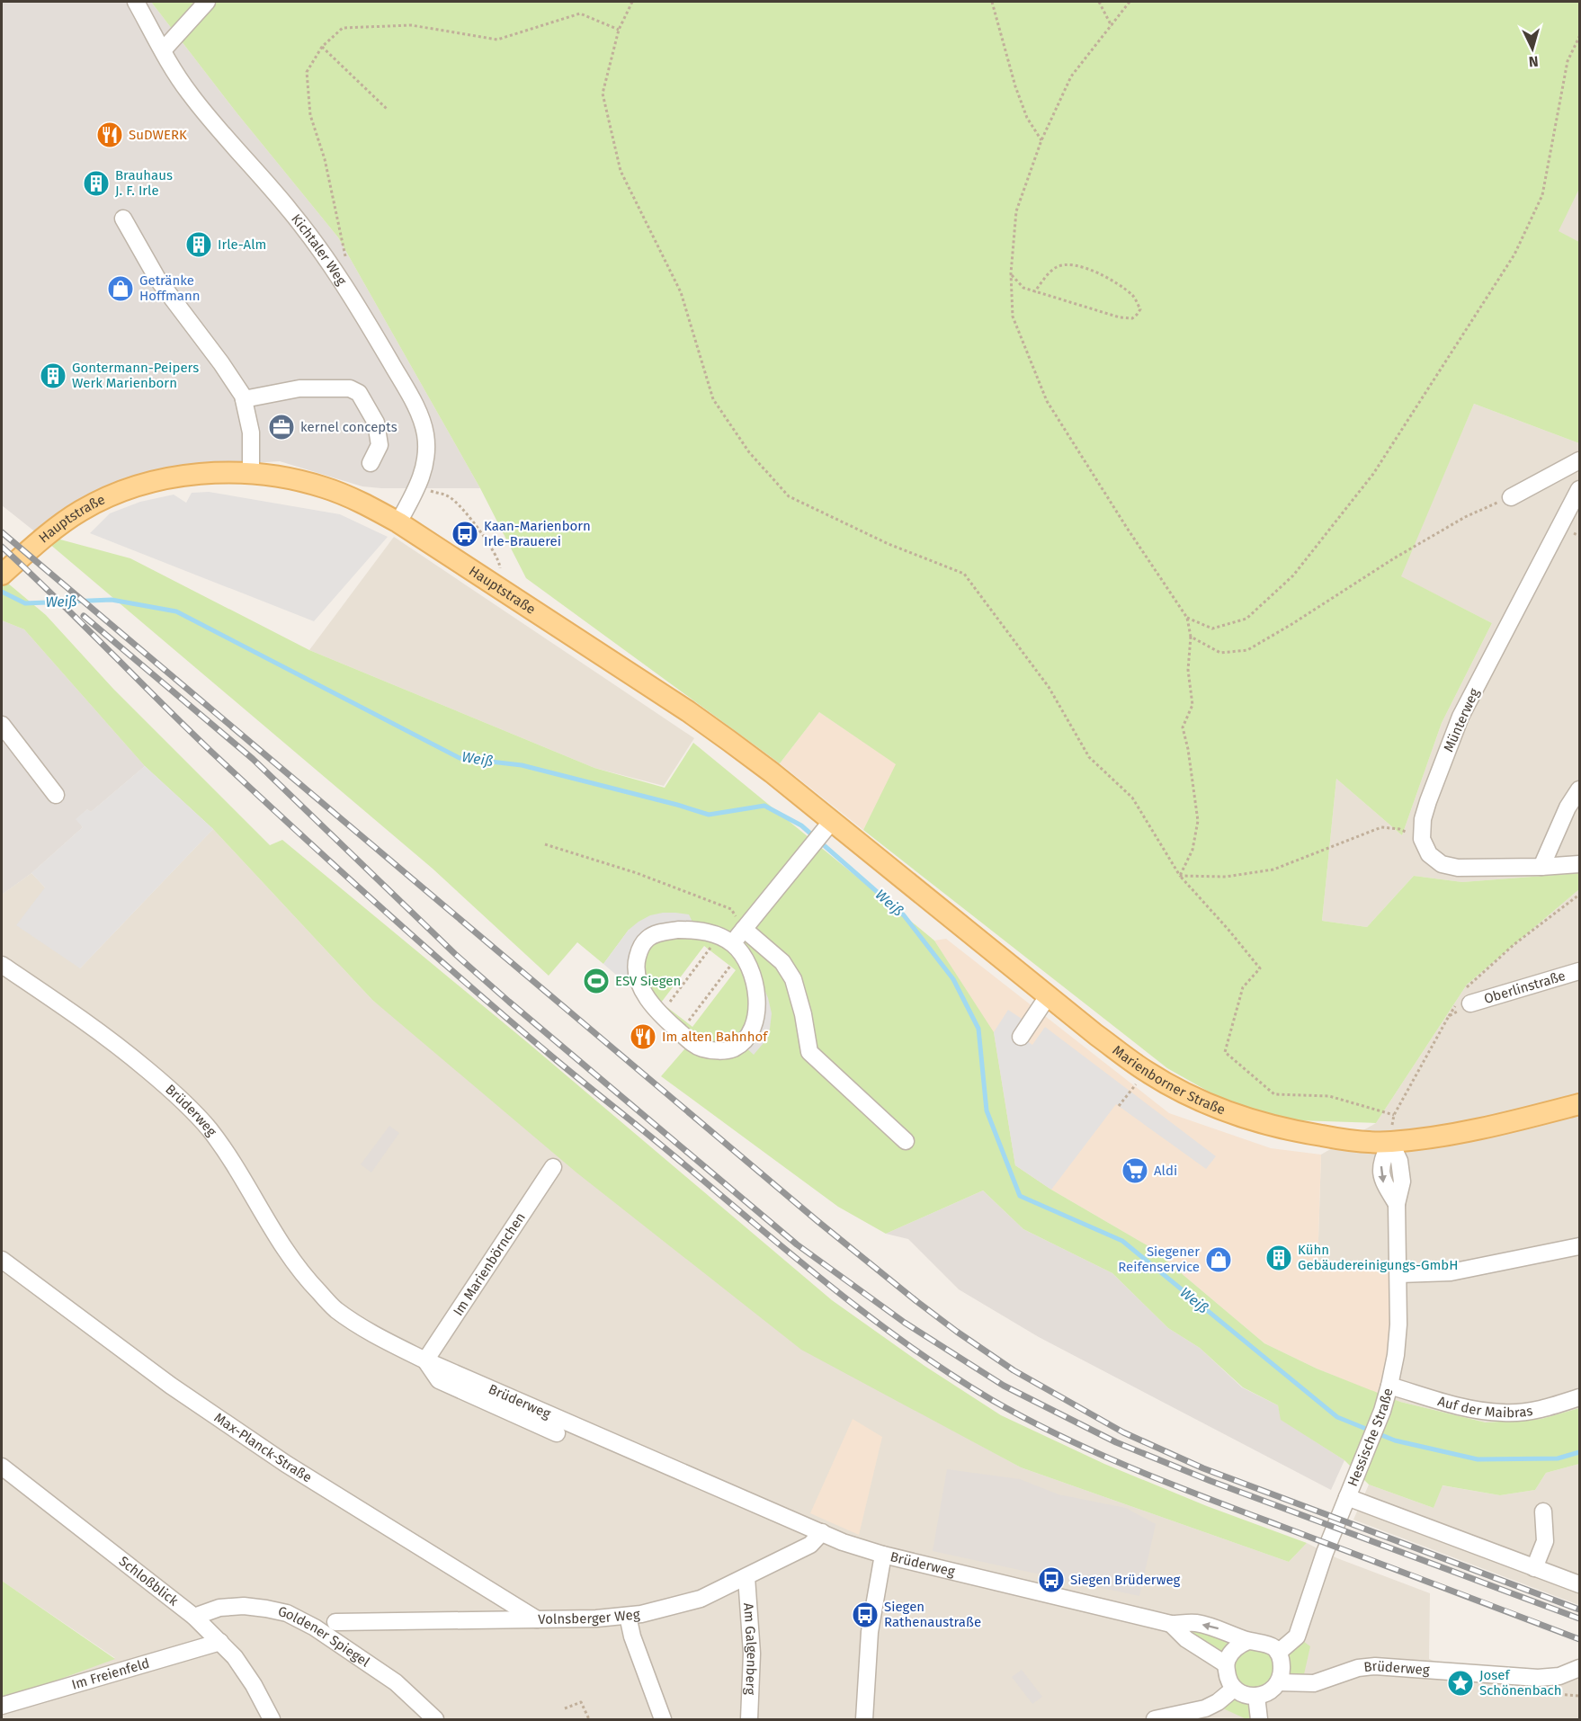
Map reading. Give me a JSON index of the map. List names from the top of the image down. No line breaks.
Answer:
{"streets":{"main road":["Hauptstraße","Marienborner Straße"],"street":["Kichtaler Weg","Münterweg","Oberlinstraße","Brüderweg","Im Marienbörnchen","Auf der Maibras","Hessische Straße","Max-Planck-Straße","Schloßblick","Volnsberger Weg","Goldener Spiegel","Am Galgenberg","Im Freienfeld"]},"crossings":[["Kichtaler Weg","Hauptstraße"],["Hauptstraße","Marienborner Straße"],["Marienborner Straße","Hessische Straße"],["Brüderweg","Im Marienbörnchen"],["Brüderweg","Hessische Straße"],["Brüderweg","Volnsberger Weg"],["Auf der Maibras","Hessische Straße"],["Max-Planck-Straße","Volnsberger Weg"],["Schloßblick","Goldener Spiegel"],["Schloßblick","Im Freienfeld"],["Volnsberger Weg","Am Galgenberg"]],"water":["Weiß"],"places":{"restaurant":["SuDWERK","Im alten Bahnhof"],"building":["Brauhaus J. F. Irle","Irle-Alm","Gontermann-Peipers Werk Marienborn","Kühn Gebäudereinigungs-GmbH"],"shop":["Getränke Hoffmann","Siegener Reifenservice"],"office":["kernel concepts"],"bus stop":["Kaan-Marienborn Irle-Brauerei","Siegen Brüderweg","Siegen Rathenaustraße"],"sports":["ESV Siegen"],"supermarket":["Aldi"],"place":["Josef Schönenbach"]},"north":"bottom"}
